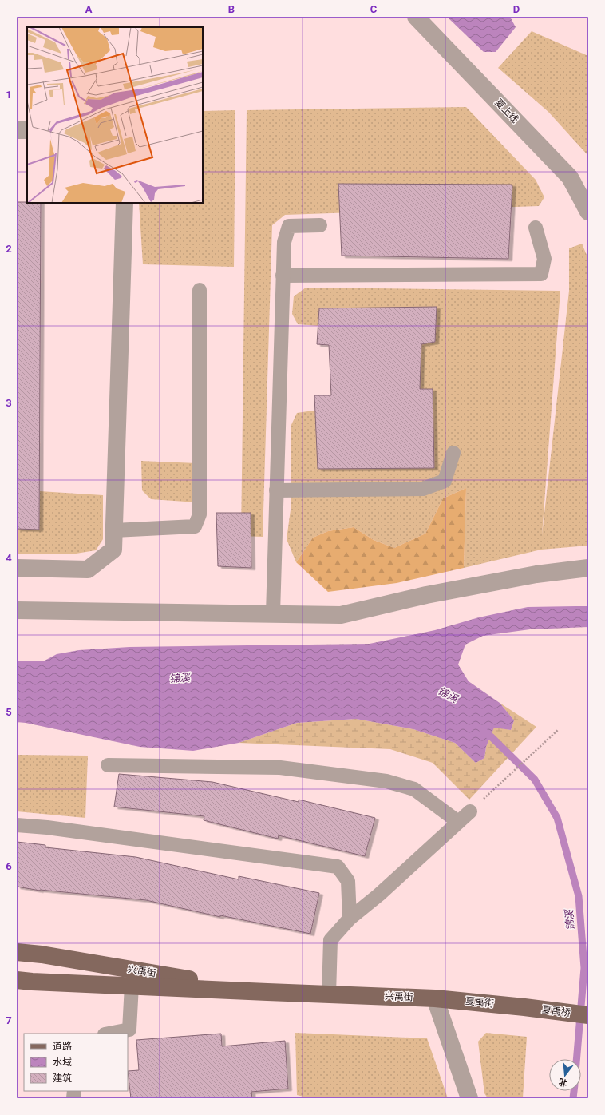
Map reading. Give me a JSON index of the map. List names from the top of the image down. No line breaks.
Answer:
{"streets":{"main road":["兴禹街","夏禹街","夏禹桥"],"street":["夏上线"]},"crossings":[["兴禹街","夏禹街"],["夏禹街","夏禹桥"]],"water":["锦溪"],"legend":["道路","水域","建筑"],"north":"bottom","grid":{"columns":["A","B","C","D"],"rows":["1","2","3","4","5","6","7"]}}
